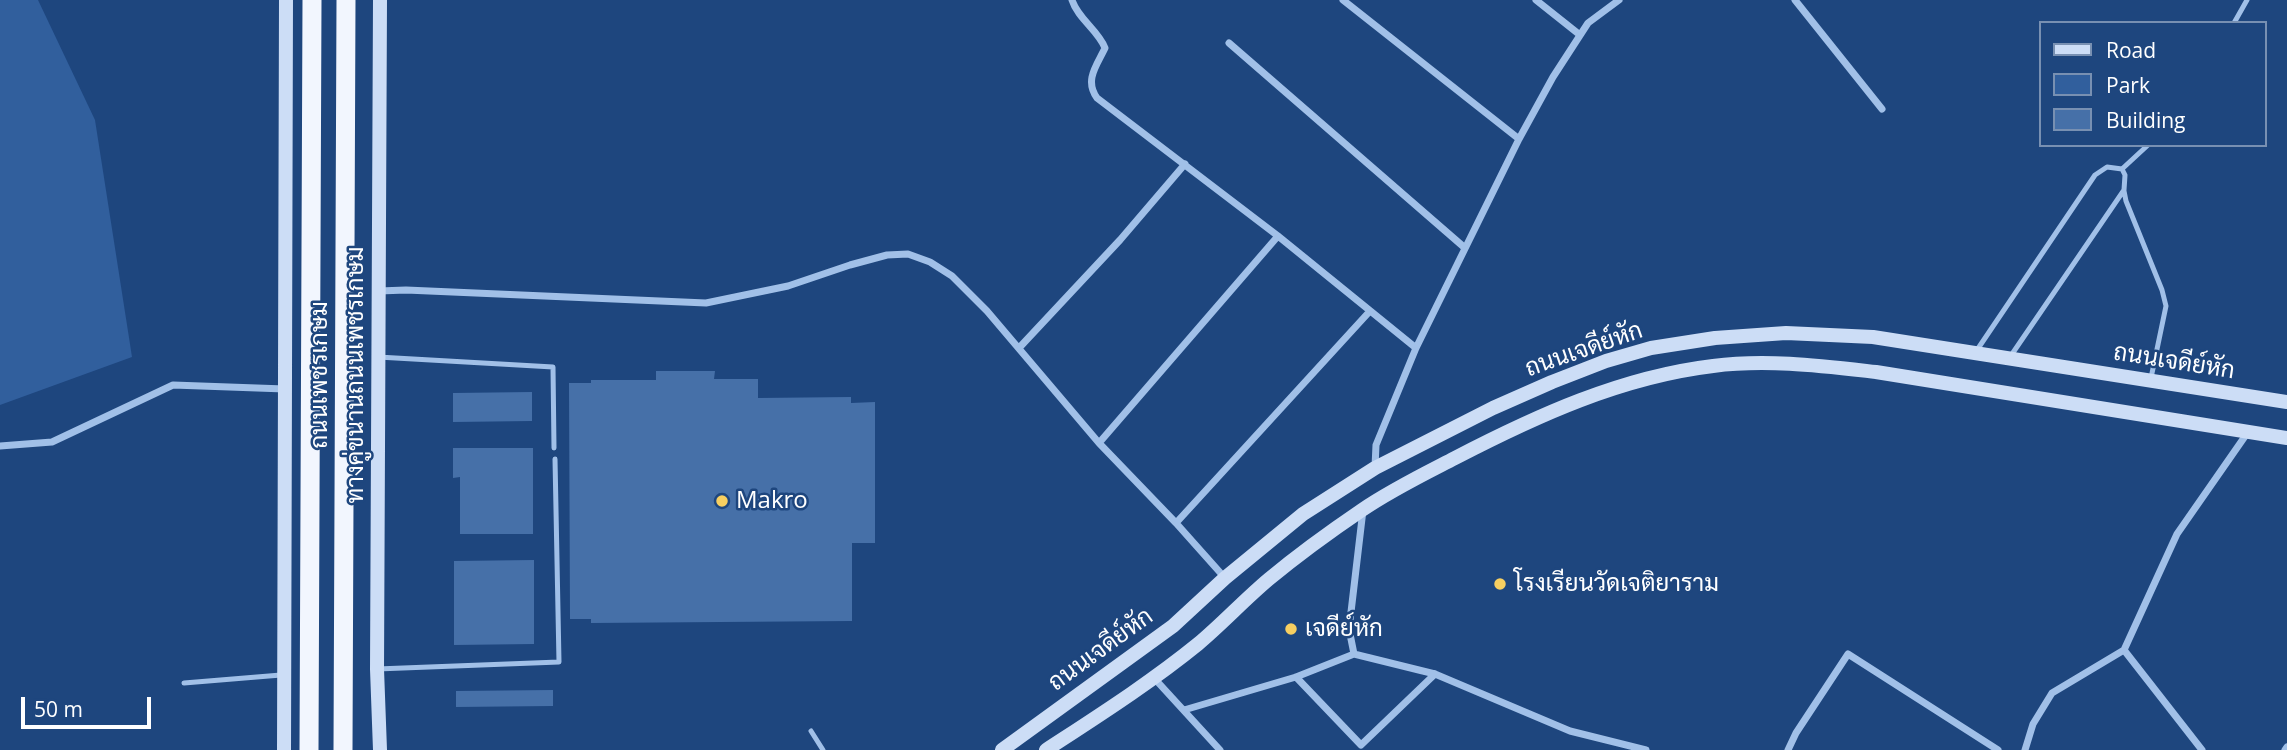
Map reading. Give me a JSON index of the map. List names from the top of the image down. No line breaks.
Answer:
{"streets":{"highway":["ถนนเพชรเกษม"],"main road":["ถนนเจดีย์หัก","ทางคู่ขนานถนนเพชรเกษม"]},"places":["Makro","โรงเรียนวัดเจติยาราม","เจดีย์หัก"],"legend":["Road","Park","Building"],"scale_bar":"50 m"}
